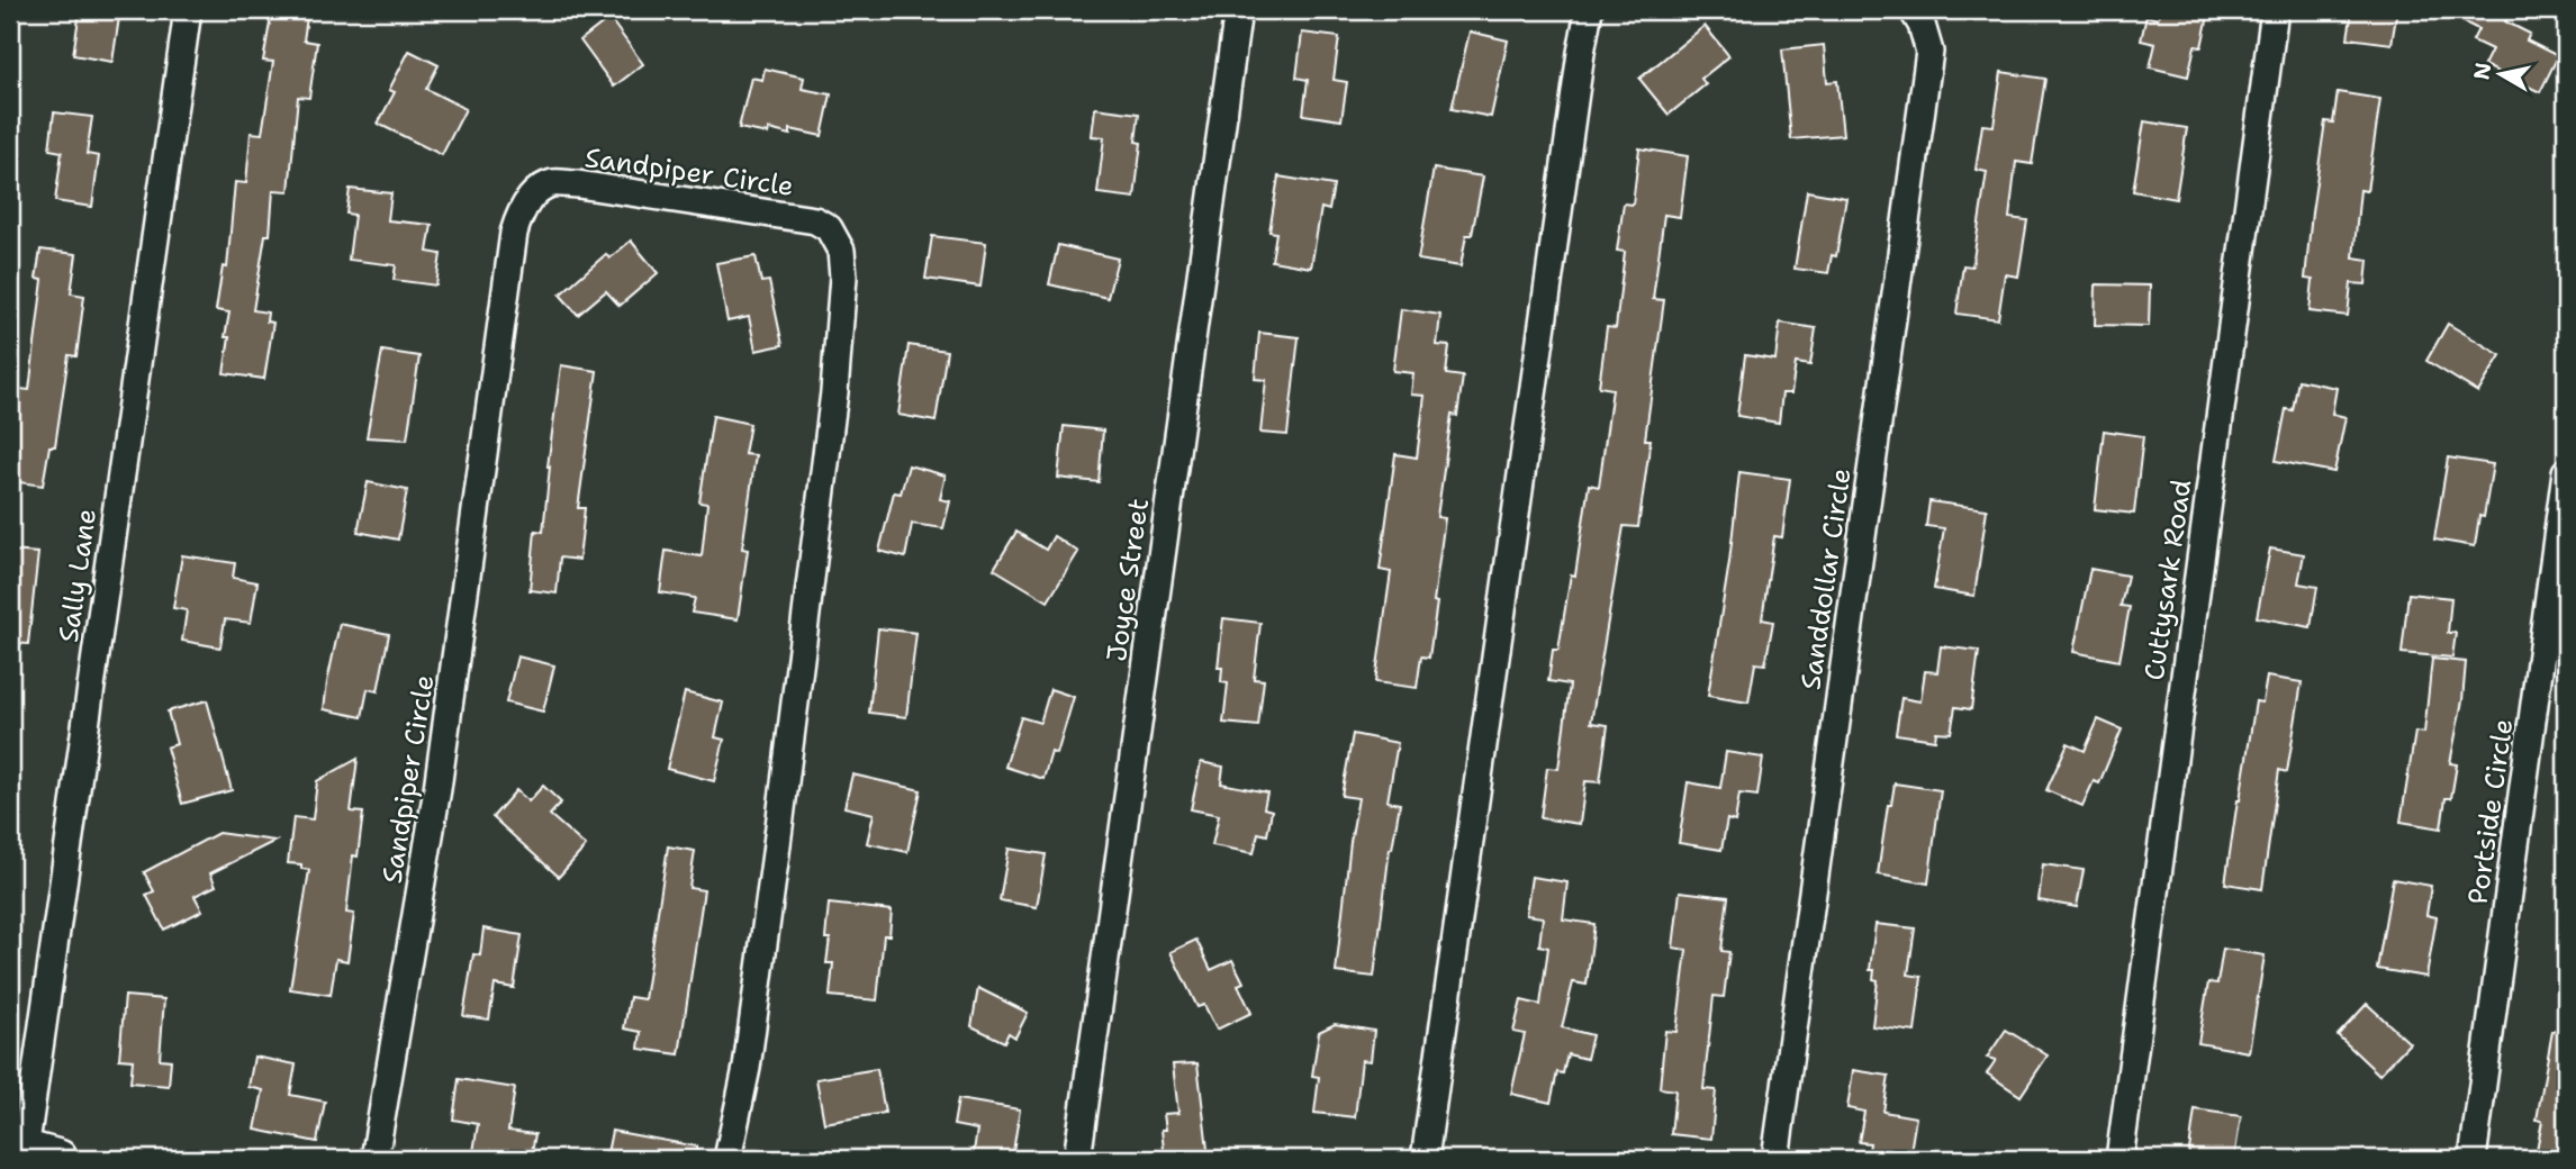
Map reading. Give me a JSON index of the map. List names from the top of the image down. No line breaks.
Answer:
{"streets":{"street":["Sandpiper Circle","Sally Lane","Sanddollar Circle","Joyce Street","Cuttysark Road","Portside Circle"]},"north":"left"}
